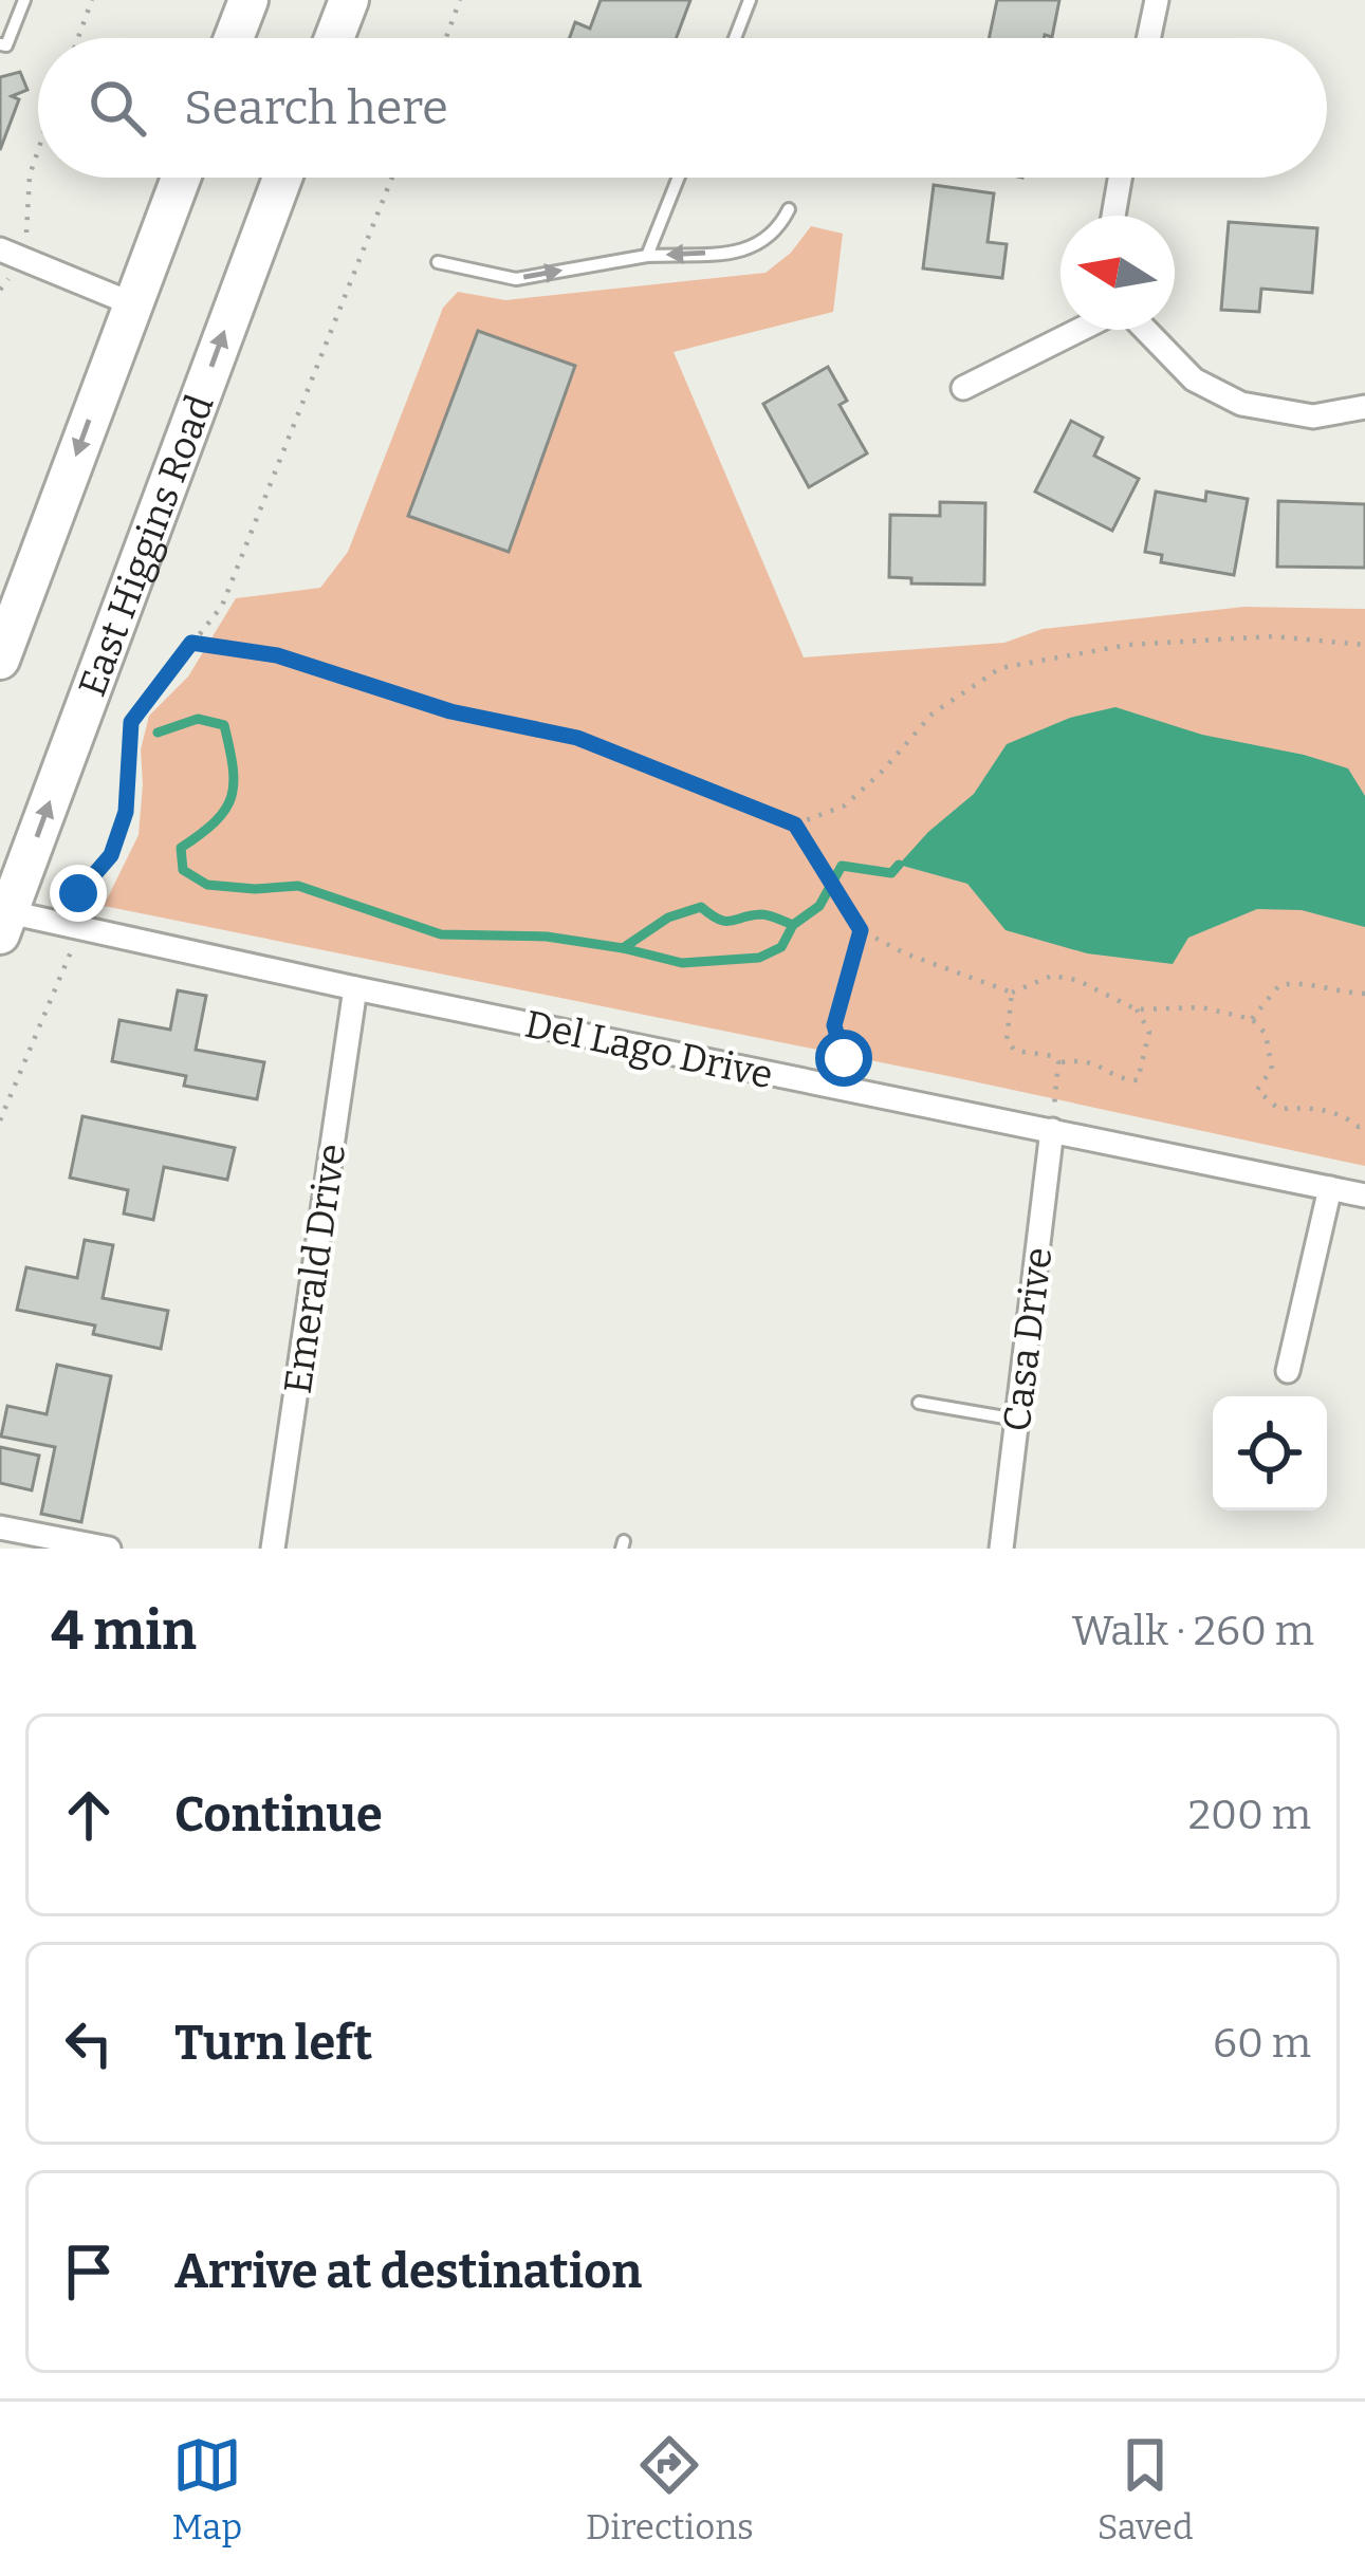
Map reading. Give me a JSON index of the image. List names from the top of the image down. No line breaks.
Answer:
{"streets":{"main road":["East Higgins Road"],"street":["Del Lago Drive","Emerald Drive","Casa Drive"]},"crossings":[["East Higgins Road","Del Lago Drive"],["Del Lago Drive","Emerald Drive"],["Del Lago Drive","Casa Drive"]],"north":"left","page":{"search":"Search here","heading":["4 min","Walk · 260 m"],"list":[["Continue","200 m"],["Turn left","60 m"],"Arrive at destination"],"nav":["Map","Directions","Saved"]}}
